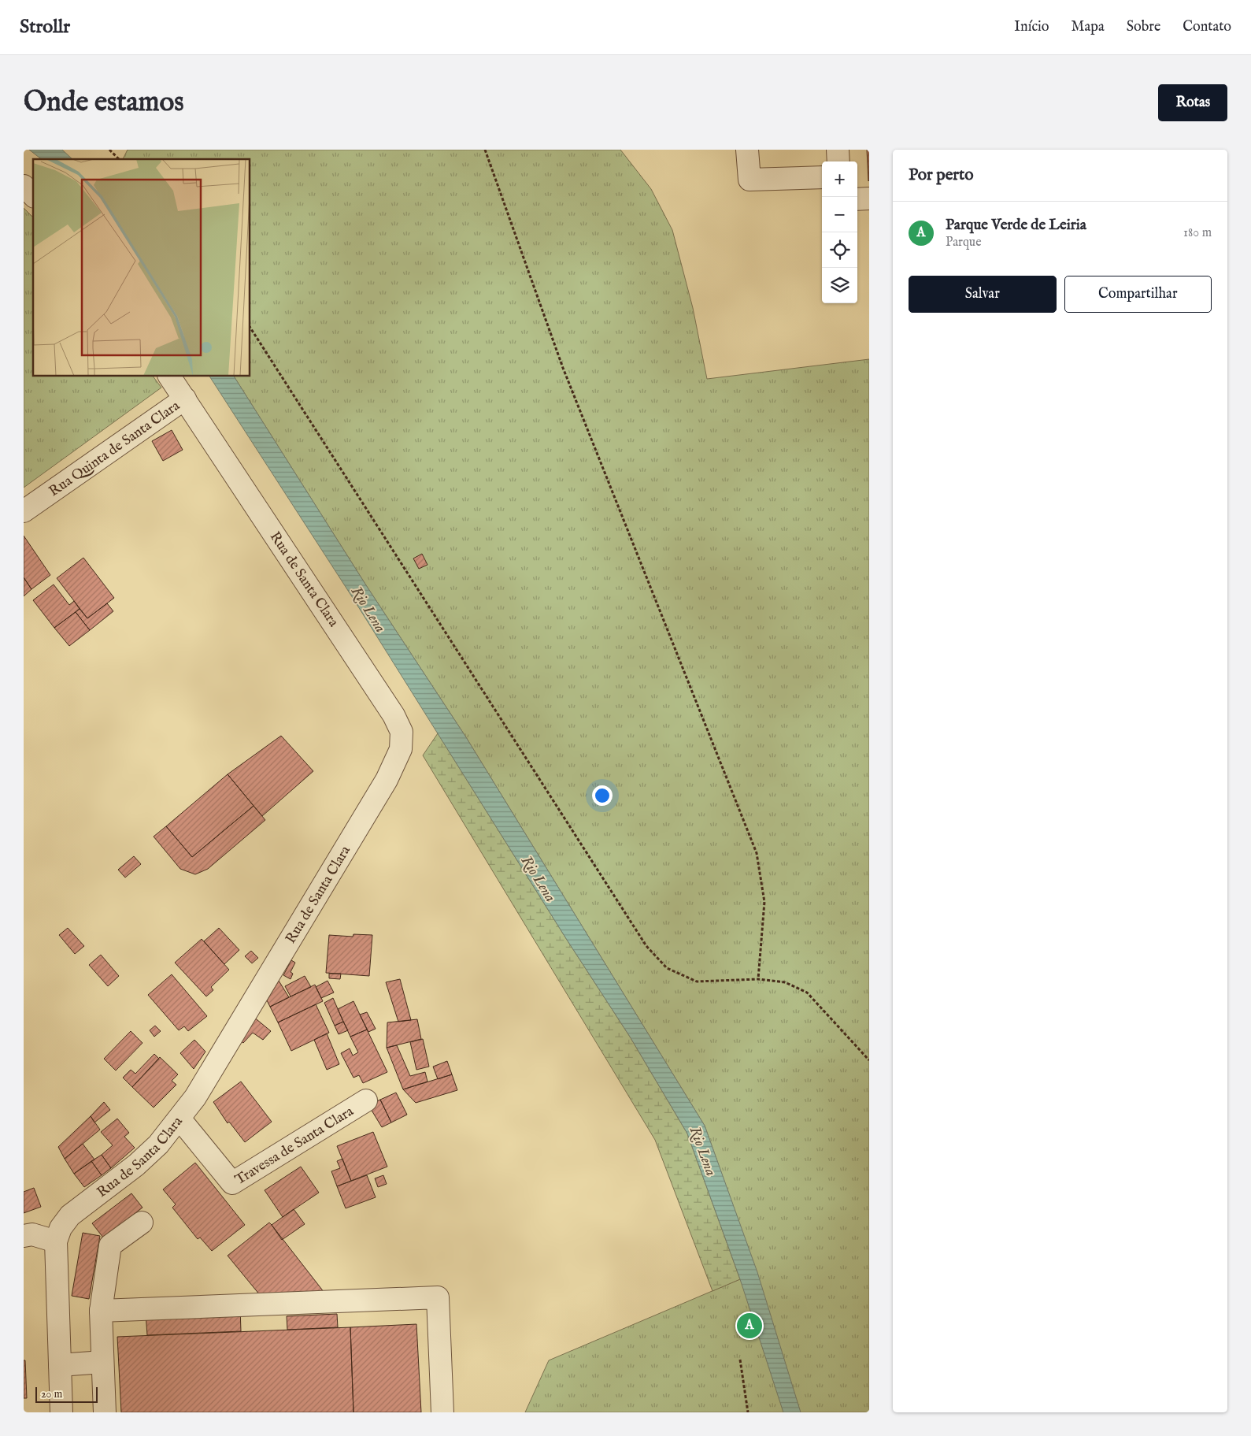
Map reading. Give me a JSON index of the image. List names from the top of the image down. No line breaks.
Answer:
{"streets":{"street":["Rua Quinta de Santa Clara","Rua de Santa Clara","Travessa de Santa Clara"]},"crossings":[["Rua Quinta de Santa Clara","Rua de Santa Clara"],["Rua de Santa Clara","Travessa de Santa Clara"]],"water":["Rio Lena"],"scale_bar":"20 m","page":{"header":"Strollr","nav":["Início","Mapa","Sobre","Contato"],"buttons":["Rotas",["Salvar","Compartilhar"]],"title":"Onde estamos","heading":"Por perto","map_buttons":["+","−"],"list":[{"mark":"A","name":"Parque Verde de Leiria","note":"Parque","value":"180 m"}],"pins":"A","scale":"20 m"}}
